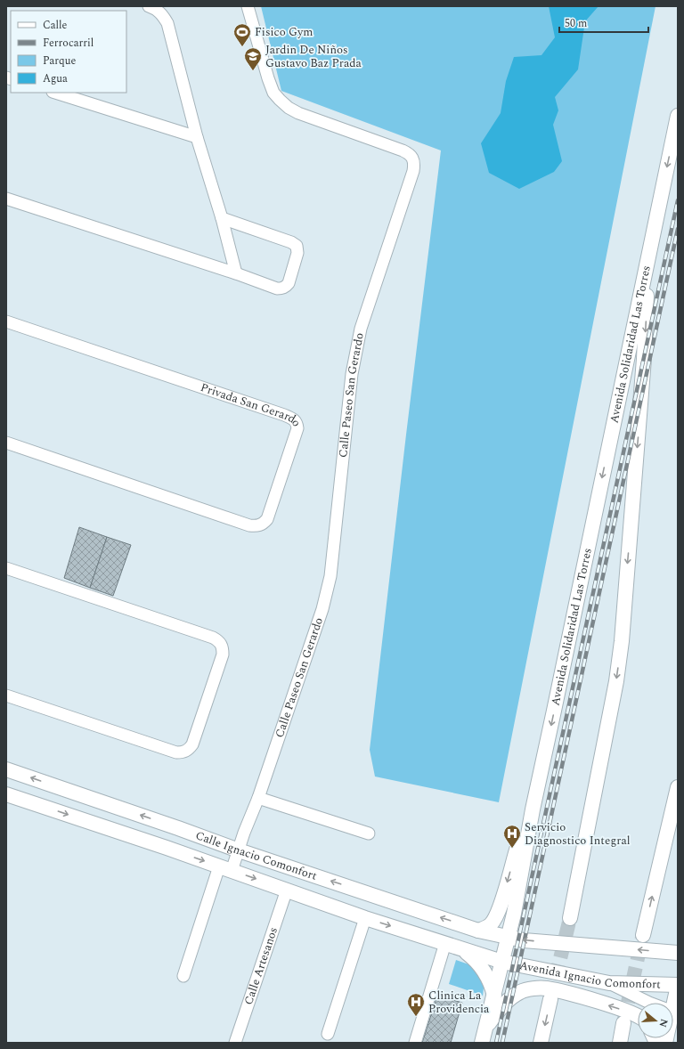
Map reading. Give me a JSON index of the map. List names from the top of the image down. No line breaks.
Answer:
{"streets":{"main road":["Avenida Solidaridad Las Torres","Calle Ignacio Comonfort","Avenida Ignacio Comonfort"],"street":["Calle Paseo San Gerardo","Privada San Gerardo","Calle Artesanos"]},"crossings":[["Avenida Solidaridad Las Torres","Calle Ignacio Comonfort"],["Avenida Solidaridad Las Torres","Avenida Ignacio Comonfort"],["Calle Paseo San Gerardo","Calle Ignacio Comonfort"],["Calle Ignacio Comonfort","Calle Artesanos"],["Calle Ignacio Comonfort","Avenida Ignacio Comonfort"]],"one_way":["Avenida Solidaridad Las Torres"],"places":{"sports":["Fisico Gym"],"school or university":["Jardin De Niños Gustavo Baz Prada"],"hospital":["Servicio Diagnostico Integral","Clinica La Providencia"]},"legend":["Calle","Ferrocarril","Parque","Agua"],"scale_bar":"50 m","north":"right"}
